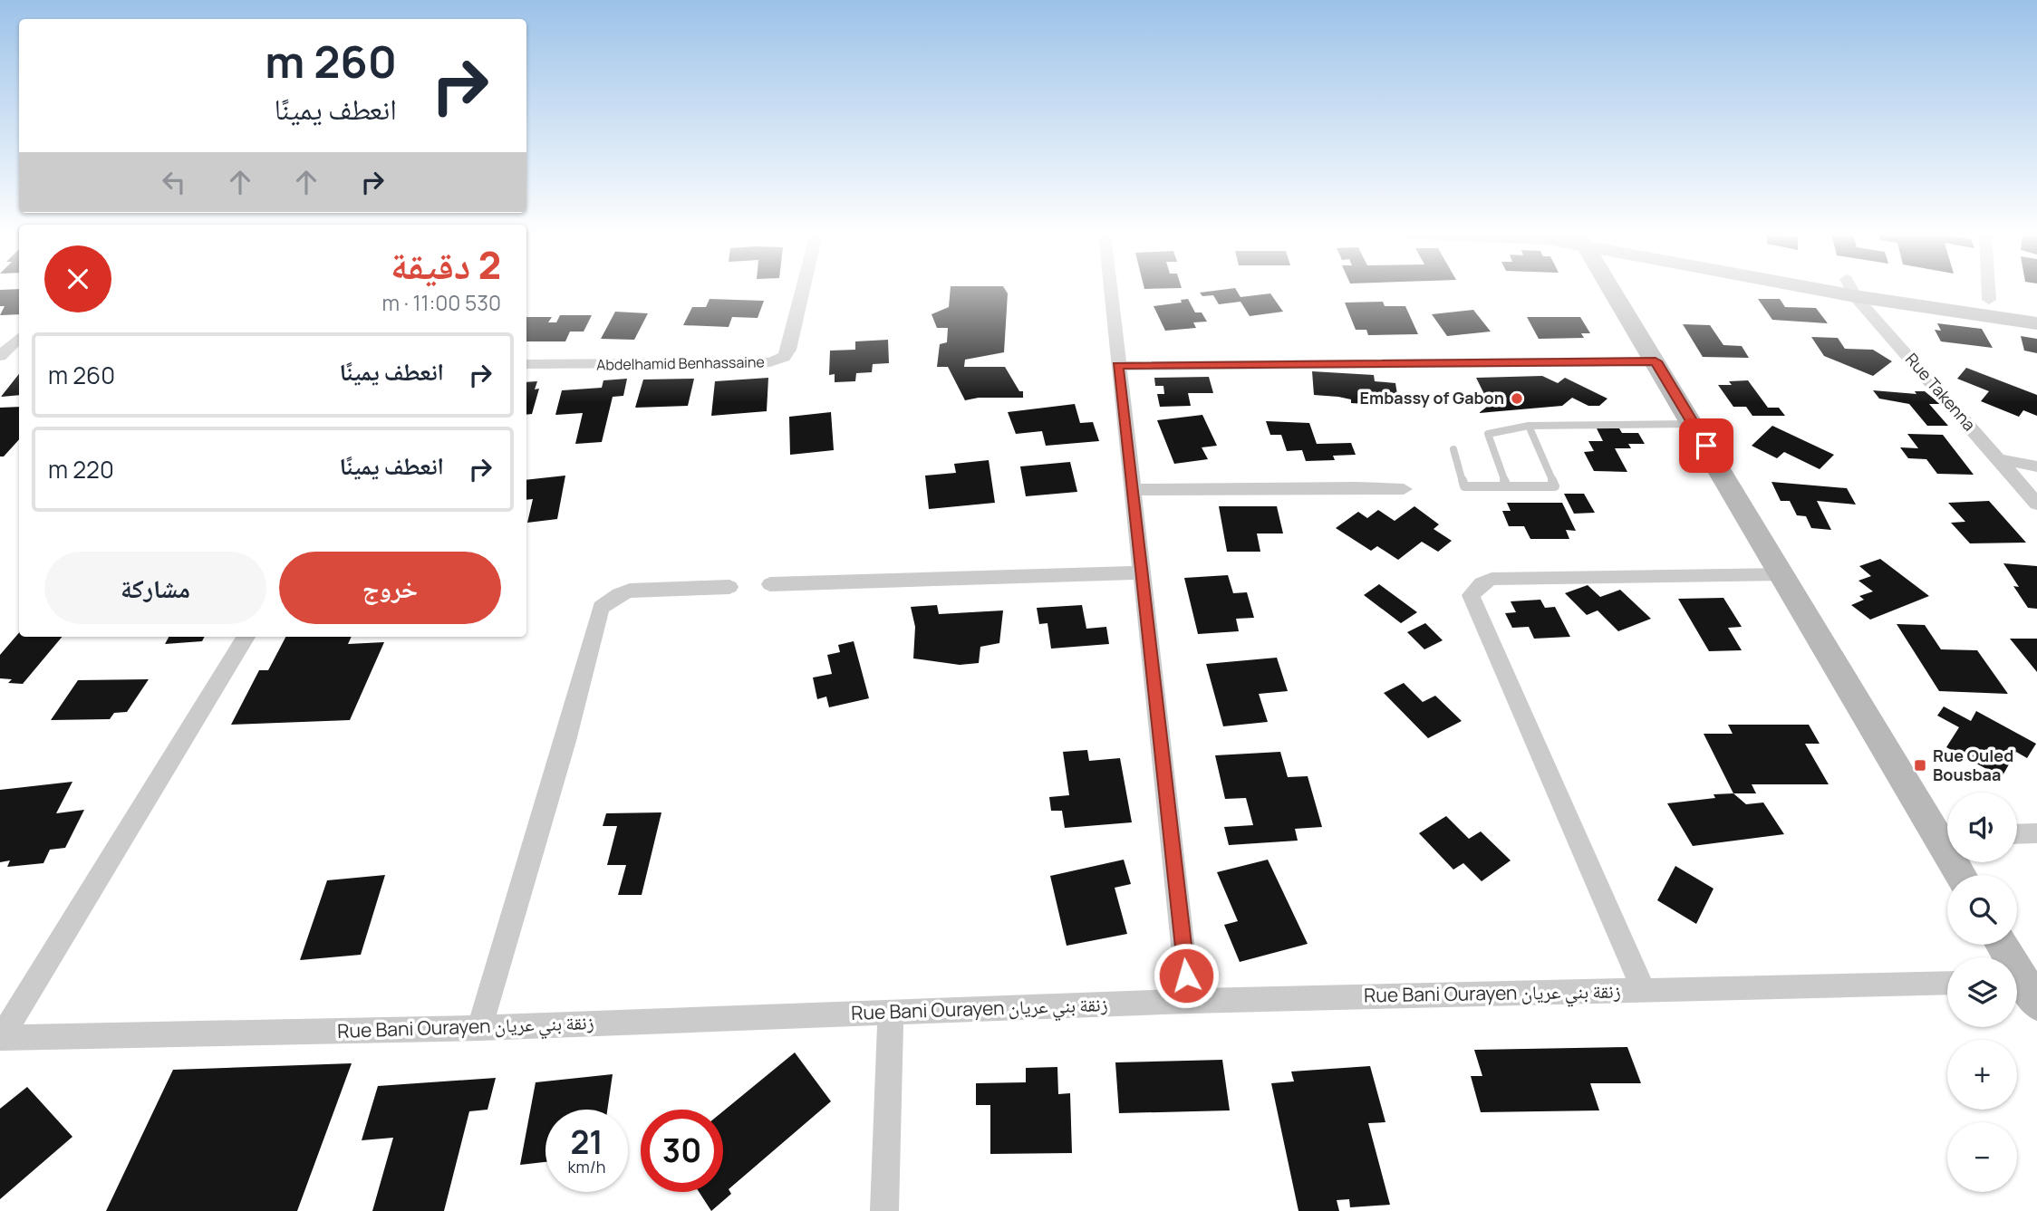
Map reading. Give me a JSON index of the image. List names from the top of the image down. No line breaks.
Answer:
{"streets":{"street":["Abdelhamid Benhassaine","Rue Takenna","Rue Bani Ourayen زنقة بني عريان"]},"places":{"other":["Embassy of Gabon"],"transit":["Rue Ouled Bousbaa"]},"page":{"turn":["260 m","انعطف يمينًا"],"heading":["2 دقيقة","530 m · 11:00"],"list":[{"name":"انعطف يمينًا","value":"260 m"},{"name":"انعطف يمينًا","value":"220 m"}],"buttons":["خروج","مشاركة"],"map_buttons":["+","−"],"speed":"21 km/h","limit":"30"}}
